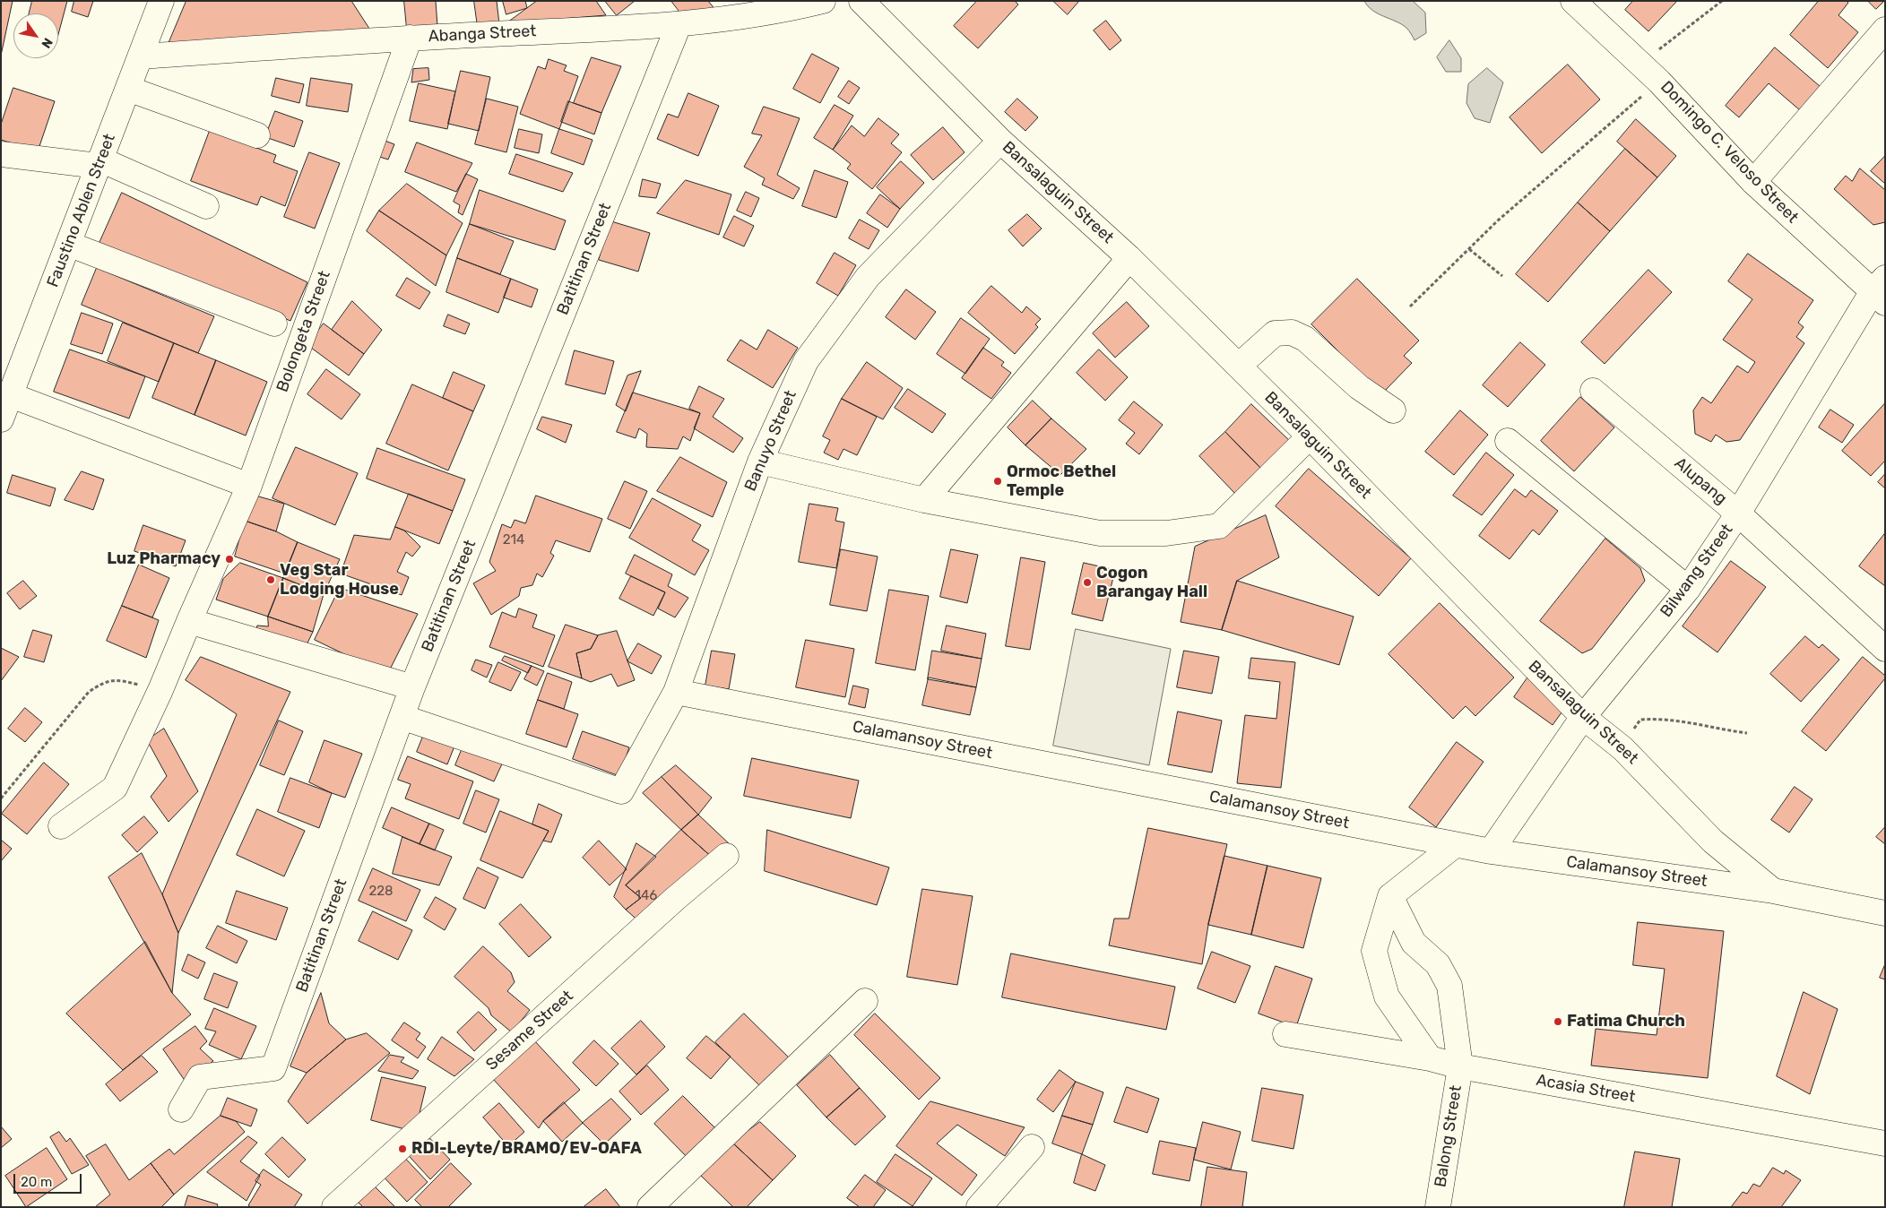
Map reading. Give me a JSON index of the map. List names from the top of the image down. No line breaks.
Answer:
{"streets":{"street":["Abanga Street","Domingo C. Veloso Street","Bansalaguin Street","Faustino Ablen Street","Batitinan Street","Bolongeta Street","Banuyo Street","Alupang","Bilwang Street","Calamansoy Street","Sesame Street","Acasia Street","Balong Street"]},"crossings":[["Abanga Street","Faustino Ablen Street"],["Abanga Street","Batitinan Street"],["Abanga Street","Bolongeta Street"],["Domingo C. Veloso Street","Bilwang Street"],["Bansalaguin Street","Banuyo Street"],["Bansalaguin Street","Bilwang Street"],["Bansalaguin Street","Calamansoy Street"],["Batitinan Street","Banuyo Street"],["Banuyo Street","Calamansoy Street"],["Alupang","Bilwang Street"],["Bilwang Street","Calamansoy Street"],["Acasia Street","Balong Street"]],"places":["Ormoc Bethel Temple","Luz Pharmacy","Veg Star Lodging House","Cogon Barangay Hall","Fatima Church","RDI-Leyte/BRAMO/EV-OAFA"],"house_numbers":["214","228","146"],"scale_bar":"20 m","north":"bottom right"}
